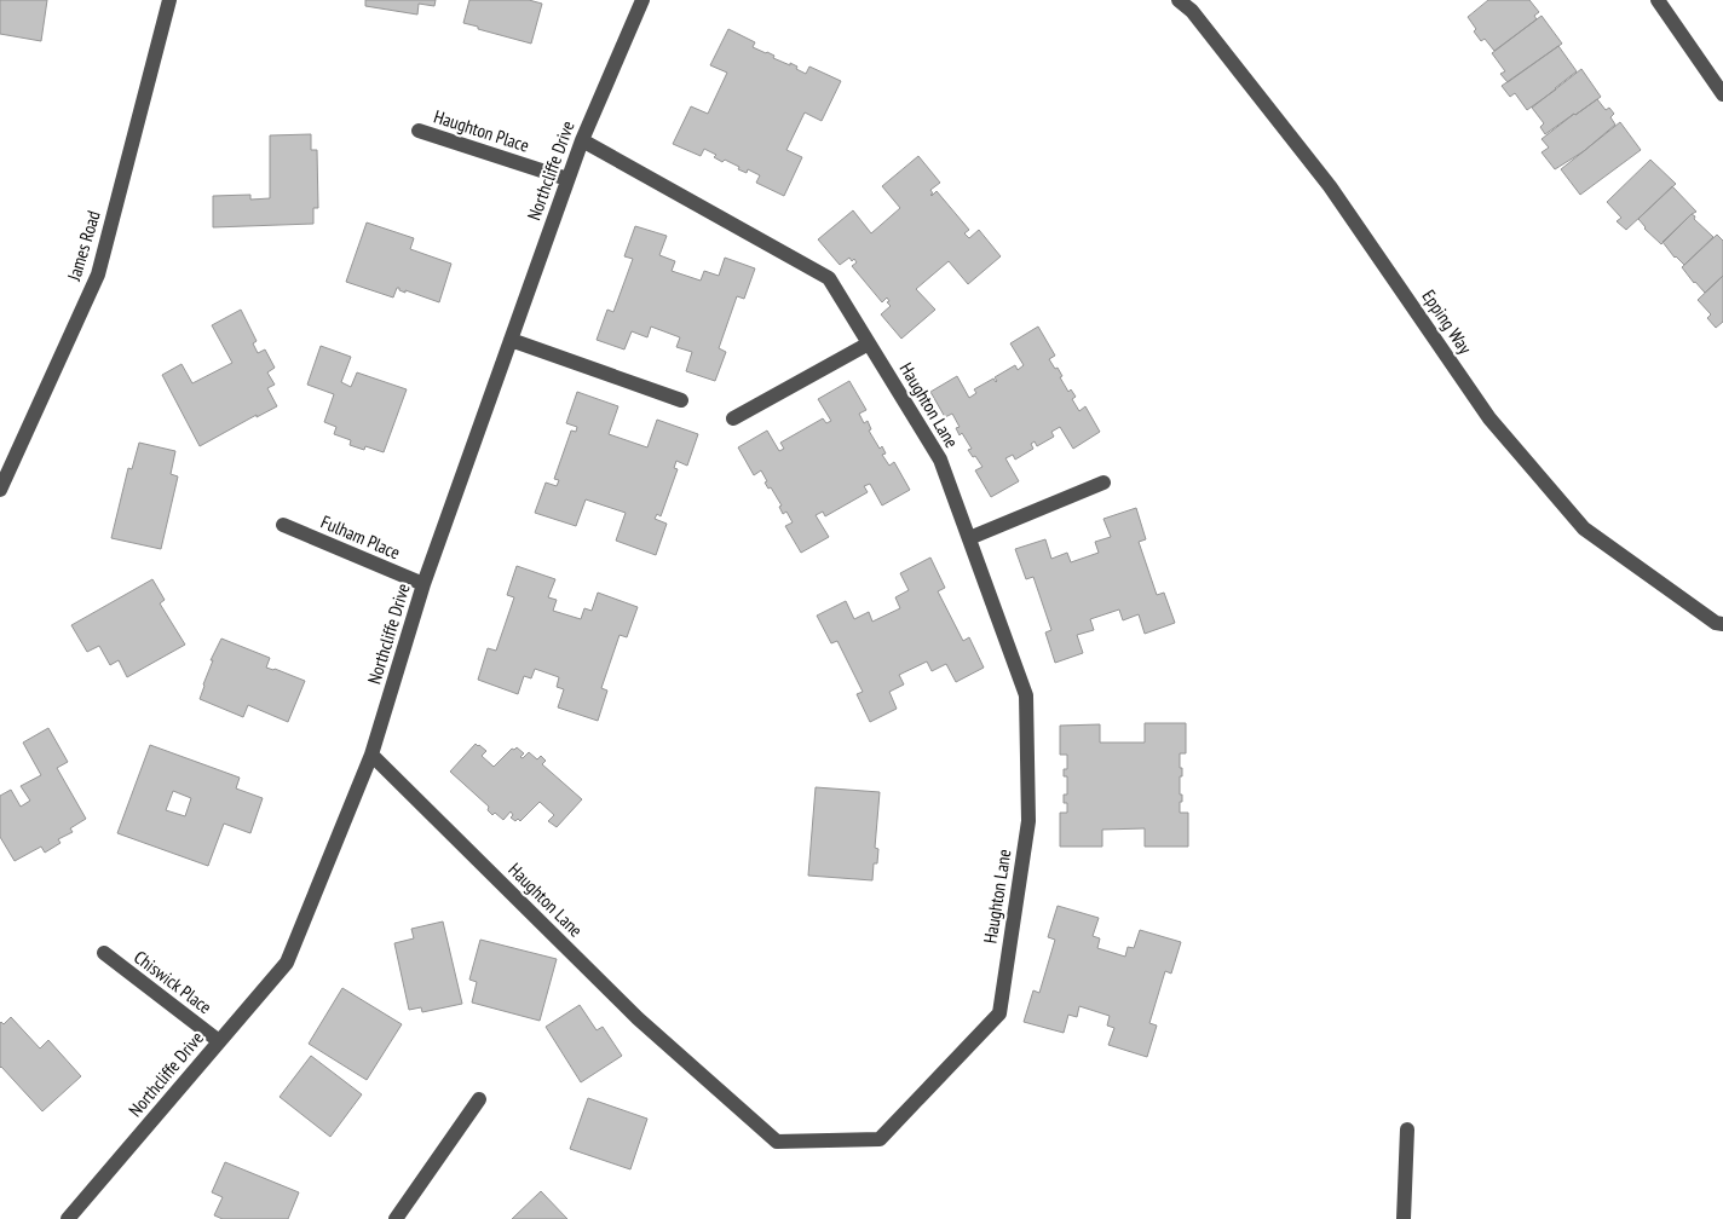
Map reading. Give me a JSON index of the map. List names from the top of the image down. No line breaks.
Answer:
{"streets":{"street":["Haughton Place","Northcliffe Drive","James Road","Epping Way","Haughton Lane","Fulham Place","Chiswick Place"]},"crossings":[["Haughton Place","Northcliffe Drive"],["Northcliffe Drive","Haughton Lane"],["Northcliffe Drive","Fulham Place"],["Northcliffe Drive","Chiswick Place"]]}
